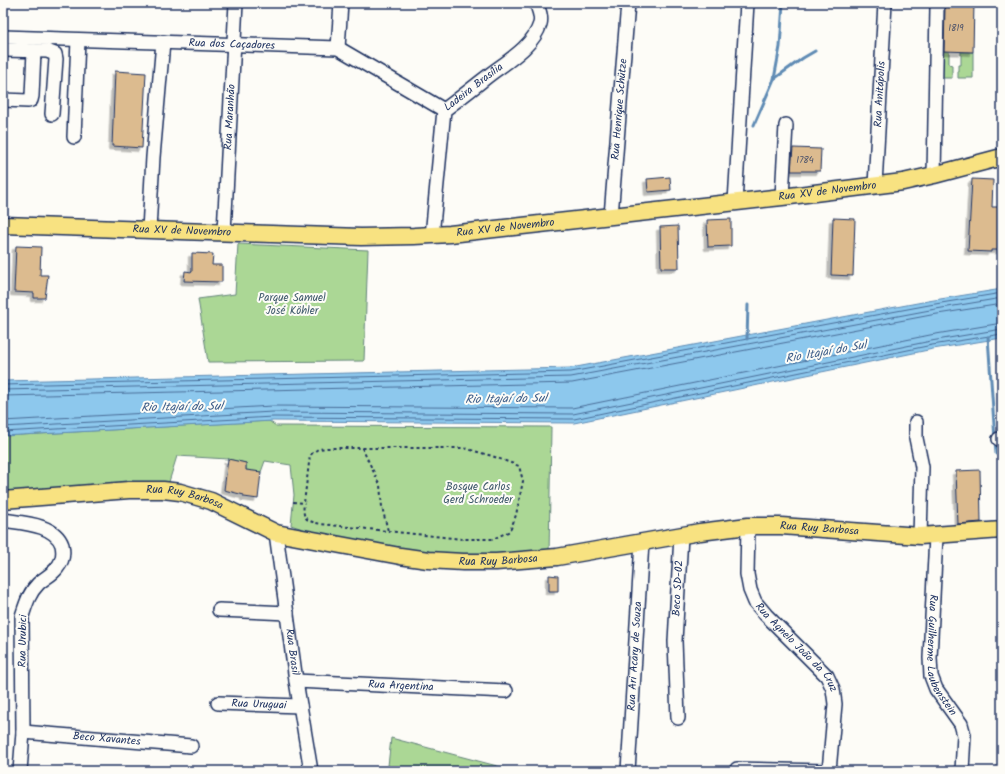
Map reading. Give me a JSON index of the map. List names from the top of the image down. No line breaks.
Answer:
{"streets":{"main road":["Rua XV de Novembro","Rua Ruy Barbosa"],"street":["Rua dos Caçadores","Ladeira Brasília","Rua Anitápolis","Rua Henrique Schütze","Rua Maranhão","Beco SD-02","Rua Urubici","Rua Agnelo João da Cruz","Rua Brasil","Rua Guilherme Laubenstein","Rua Ari Acary de Souza","Rua Argentina","Rua Uruguai","Beco Xavantes"]},"crossings":[["Rua dos Caçadores","Ladeira Brasília"],["Rua dos Caçadores","Rua Maranhão"],["Ladeira Brasília","Rua XV de Novembro"],["Rua Anitápolis","Rua XV de Novembro"],["Rua Henrique Schütze","Rua XV de Novembro"],["Rua Maranhão","Rua XV de Novembro"],["Rua Ruy Barbosa","Beco SD-02"],["Rua Ruy Barbosa","Rua Agnelo João da Cruz"],["Rua Ruy Barbosa","Rua Brasil"],["Rua Ruy Barbosa","Rua Guilherme Laubenstein"],["Rua Ruy Barbosa","Rua Ari Acary de Souza"],["Rua Urubici","Beco Xavantes"],["Rua Brasil","Rua Argentina"],["Rua Brasil","Rua Uruguai"]],"water":["Rio Itajaí do Sul"],"parks":["Parque Samuel José Köhler","Bosque Carlos Gerd Schroeder"],"house_numbers":["1819","1784"]}
